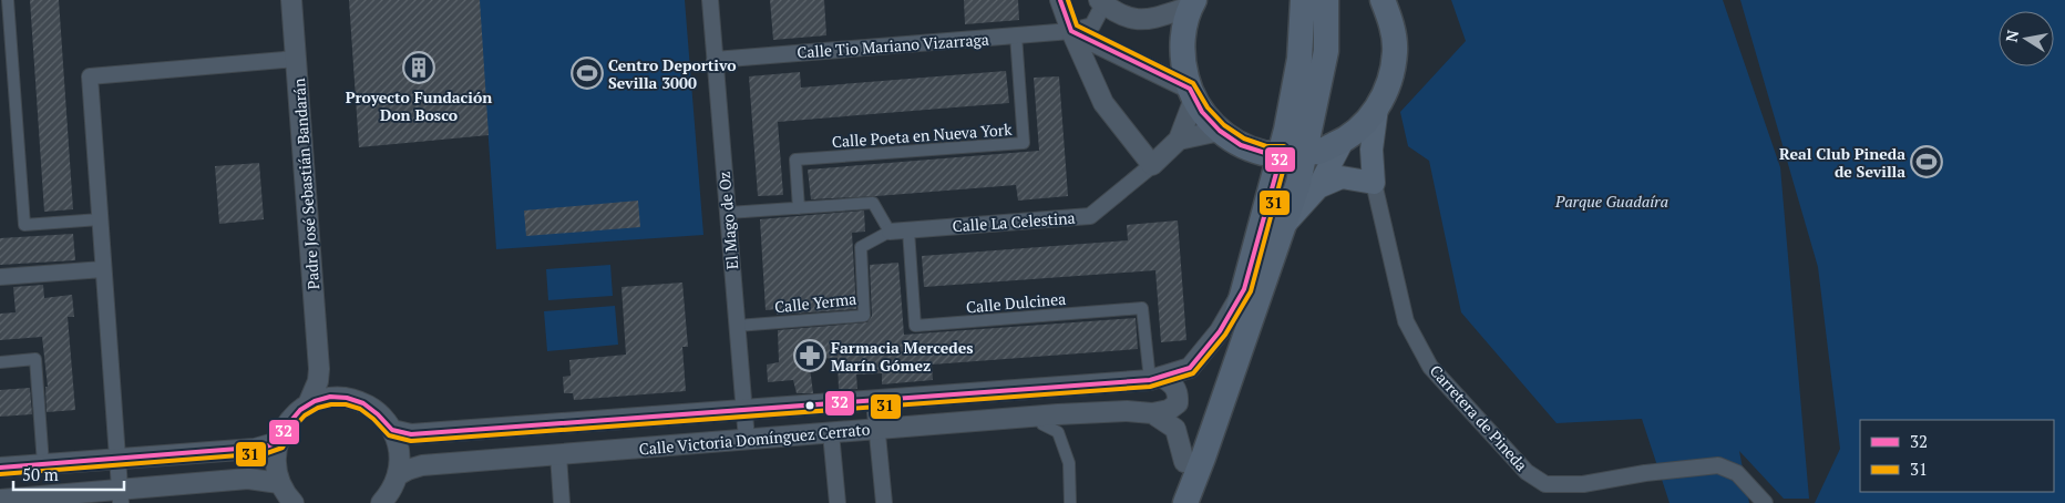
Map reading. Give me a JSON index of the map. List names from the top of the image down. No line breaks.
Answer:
{"streets":{"street":["Calle Tio Mariano Vizarraga","Calle Poeta en Nueva York","Padre José Sebastián Bandarán","El Mago de Oz","Calle La Celestina","Calle Yerma","Calle Dulcinea","Carretera de Pineda","Calle Victoria Domínguez Cerrato"]},"crossings":[["Calle Tio Mariano Vizarraga","Calle Poeta en Nueva York"],["Calle Tio Mariano Vizarraga","El Mago de Oz"],["El Mago de Oz","Calle Yerma"],["El Mago de Oz","Calle Victoria Domínguez Cerrato"],["Calle La Celestina","Calle Yerma"],["Calle La Celestina","Calle Dulcinea"],["Calle Dulcinea","Calle Victoria Domínguez Cerrato"]],"parks":["Parque Guadaíra"],"places":{"building":["Proyecto Fundación Don Bosco"],"sports":["Centro Deportivo Sevilla 3000","Real Club Pineda de Sevilla"],"pharmacy":["Farmacia Mercedes Marín Gómez"]},"lines":["transit line 32","transit line 31"],"legend":["32","31"],"scale_bar":"50 m","north":"left"}
